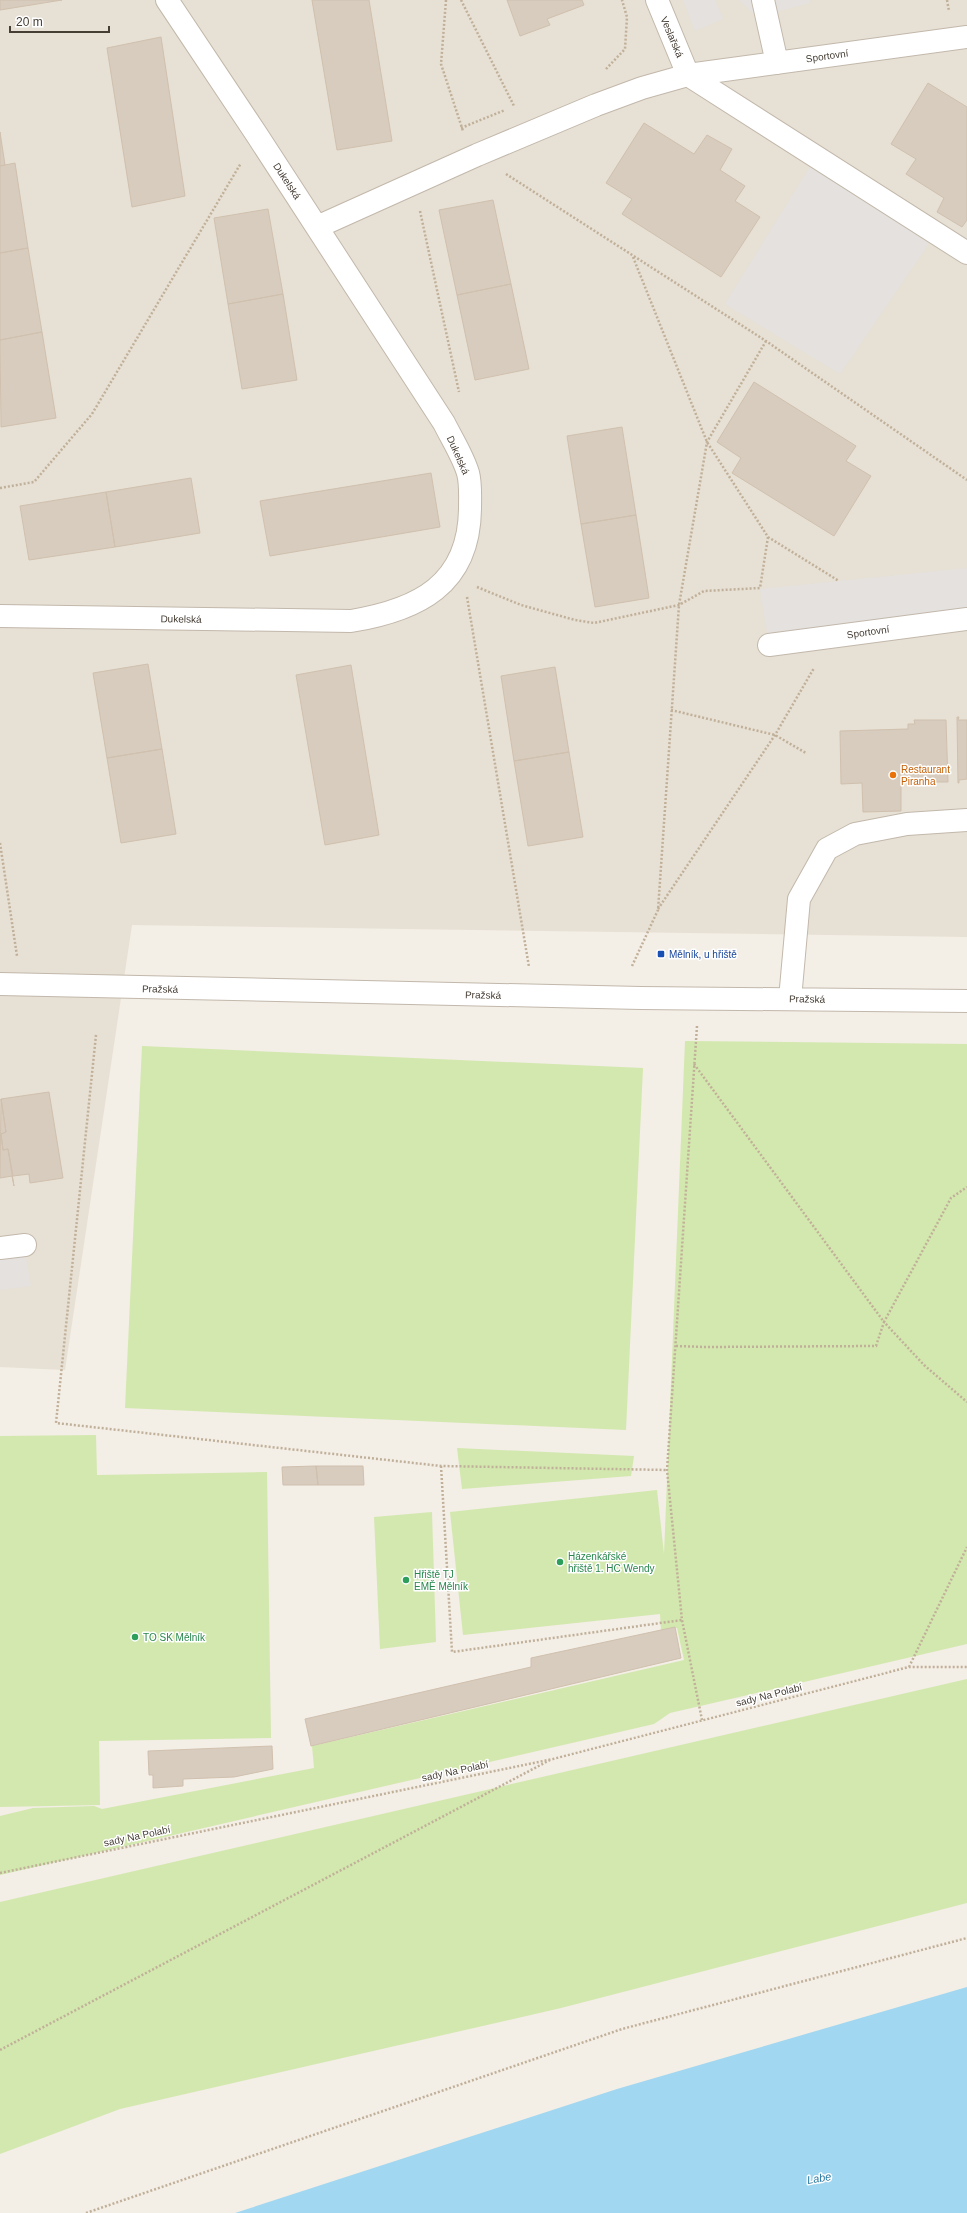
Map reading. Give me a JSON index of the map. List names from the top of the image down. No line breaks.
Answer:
{"streets":{"street":["Veslařská","Sportovní","Dukelská","Pražská"],"path":["sady Na Polabí"]},"crossings":[["Veslařská","Sportovní"],["Sportovní","Dukelská"]],"water":["Labe"],"places":{"other":["Restaurant Piranha","Házenkářské hřiště 1. HC Wendy","Hřiště TJ EMĚ Mělník","TO SK Mělník"],"transit":["Mělník, u hřiště"]},"scale_bar":"20 m"}
